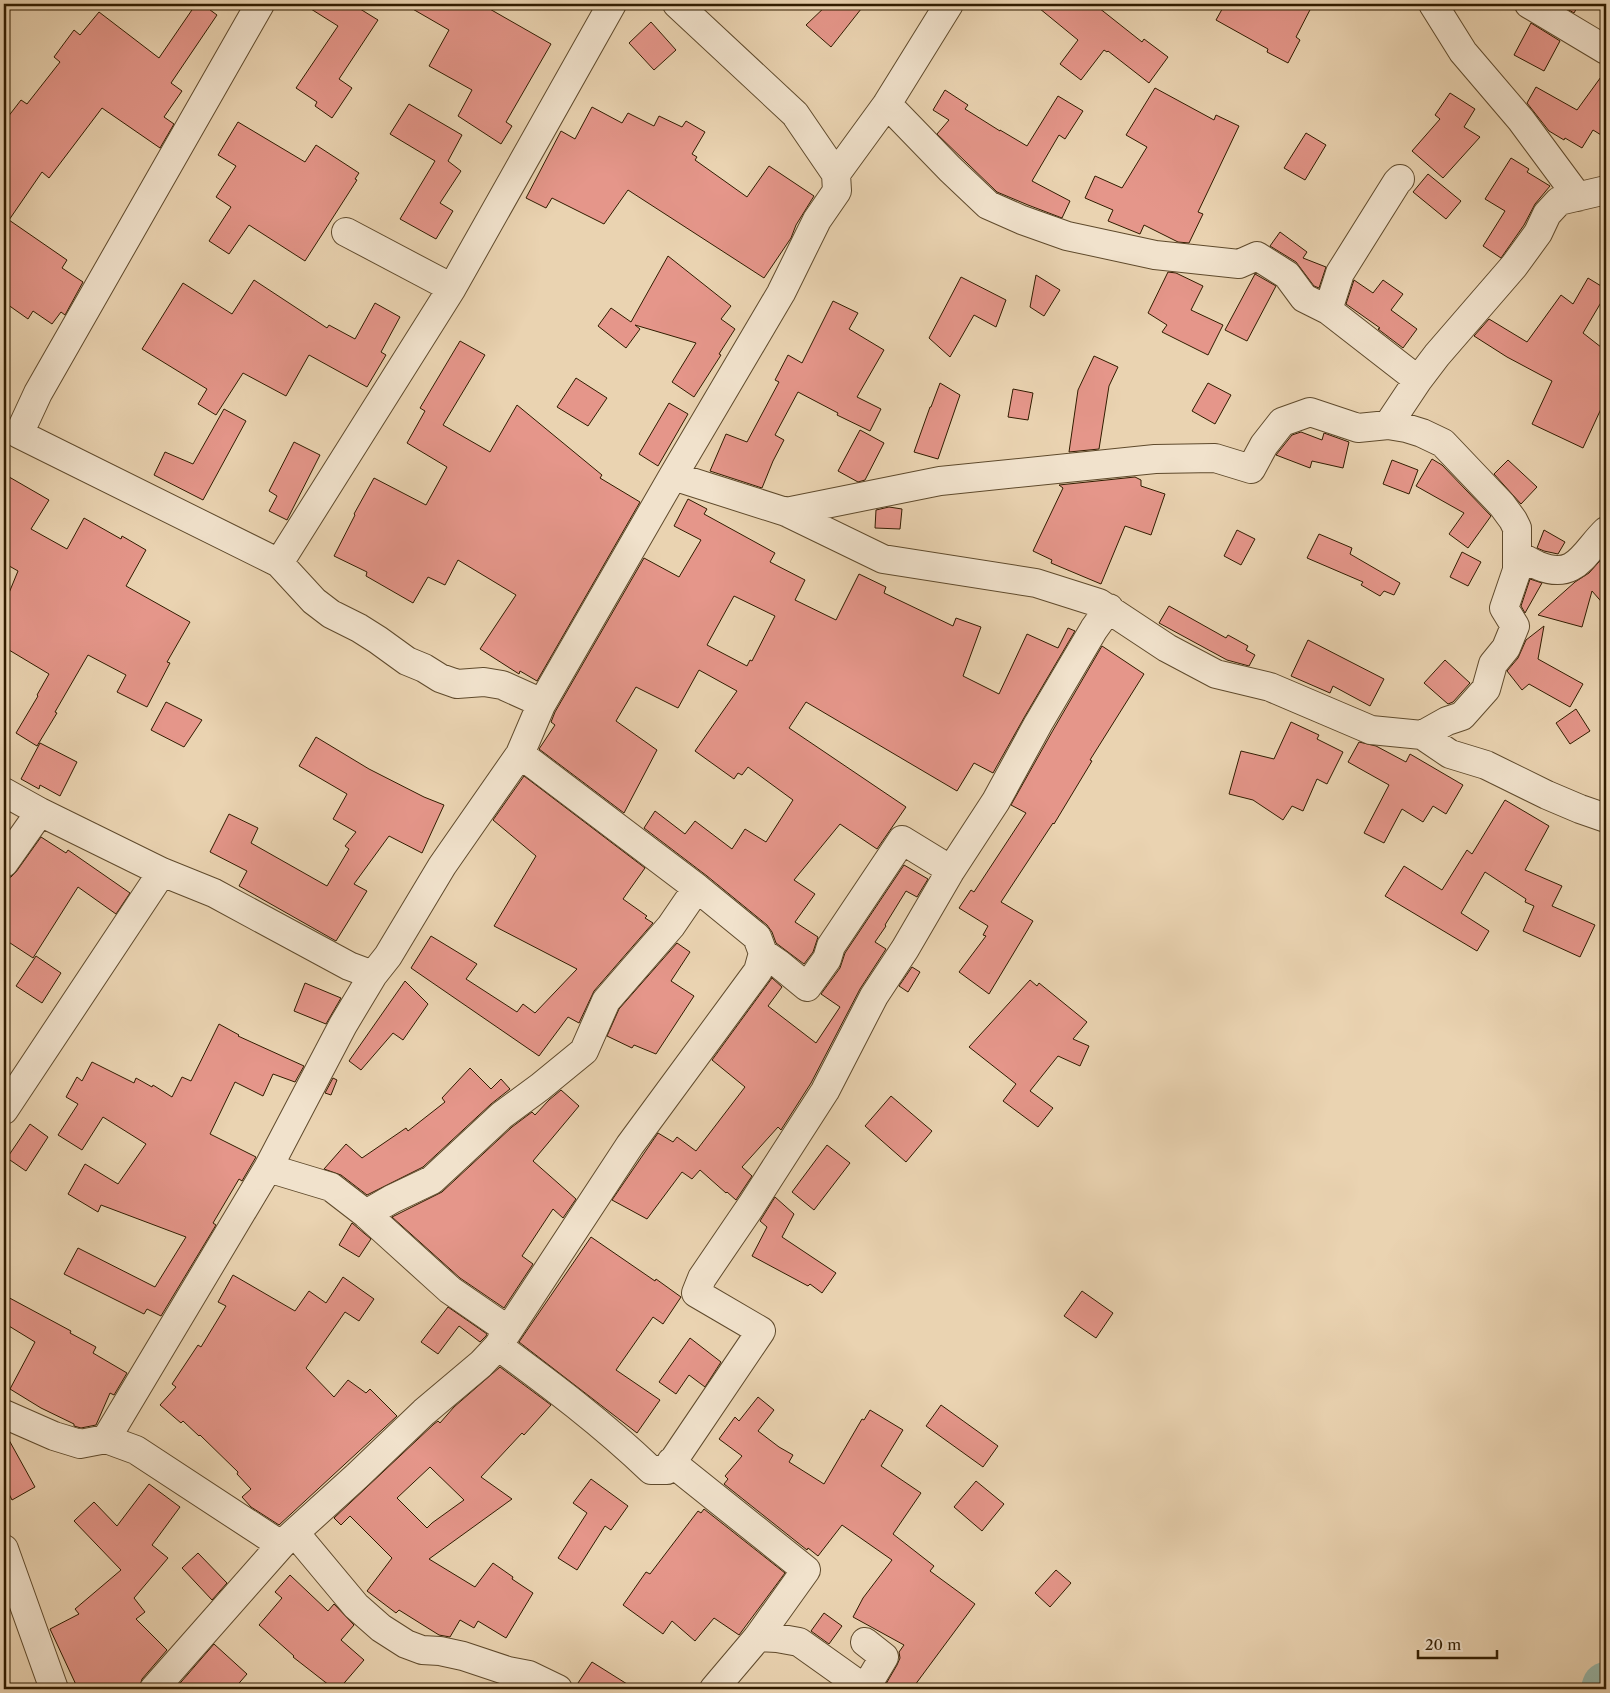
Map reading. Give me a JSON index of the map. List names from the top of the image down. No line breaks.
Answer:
{"scale_bar":"20 m"}
